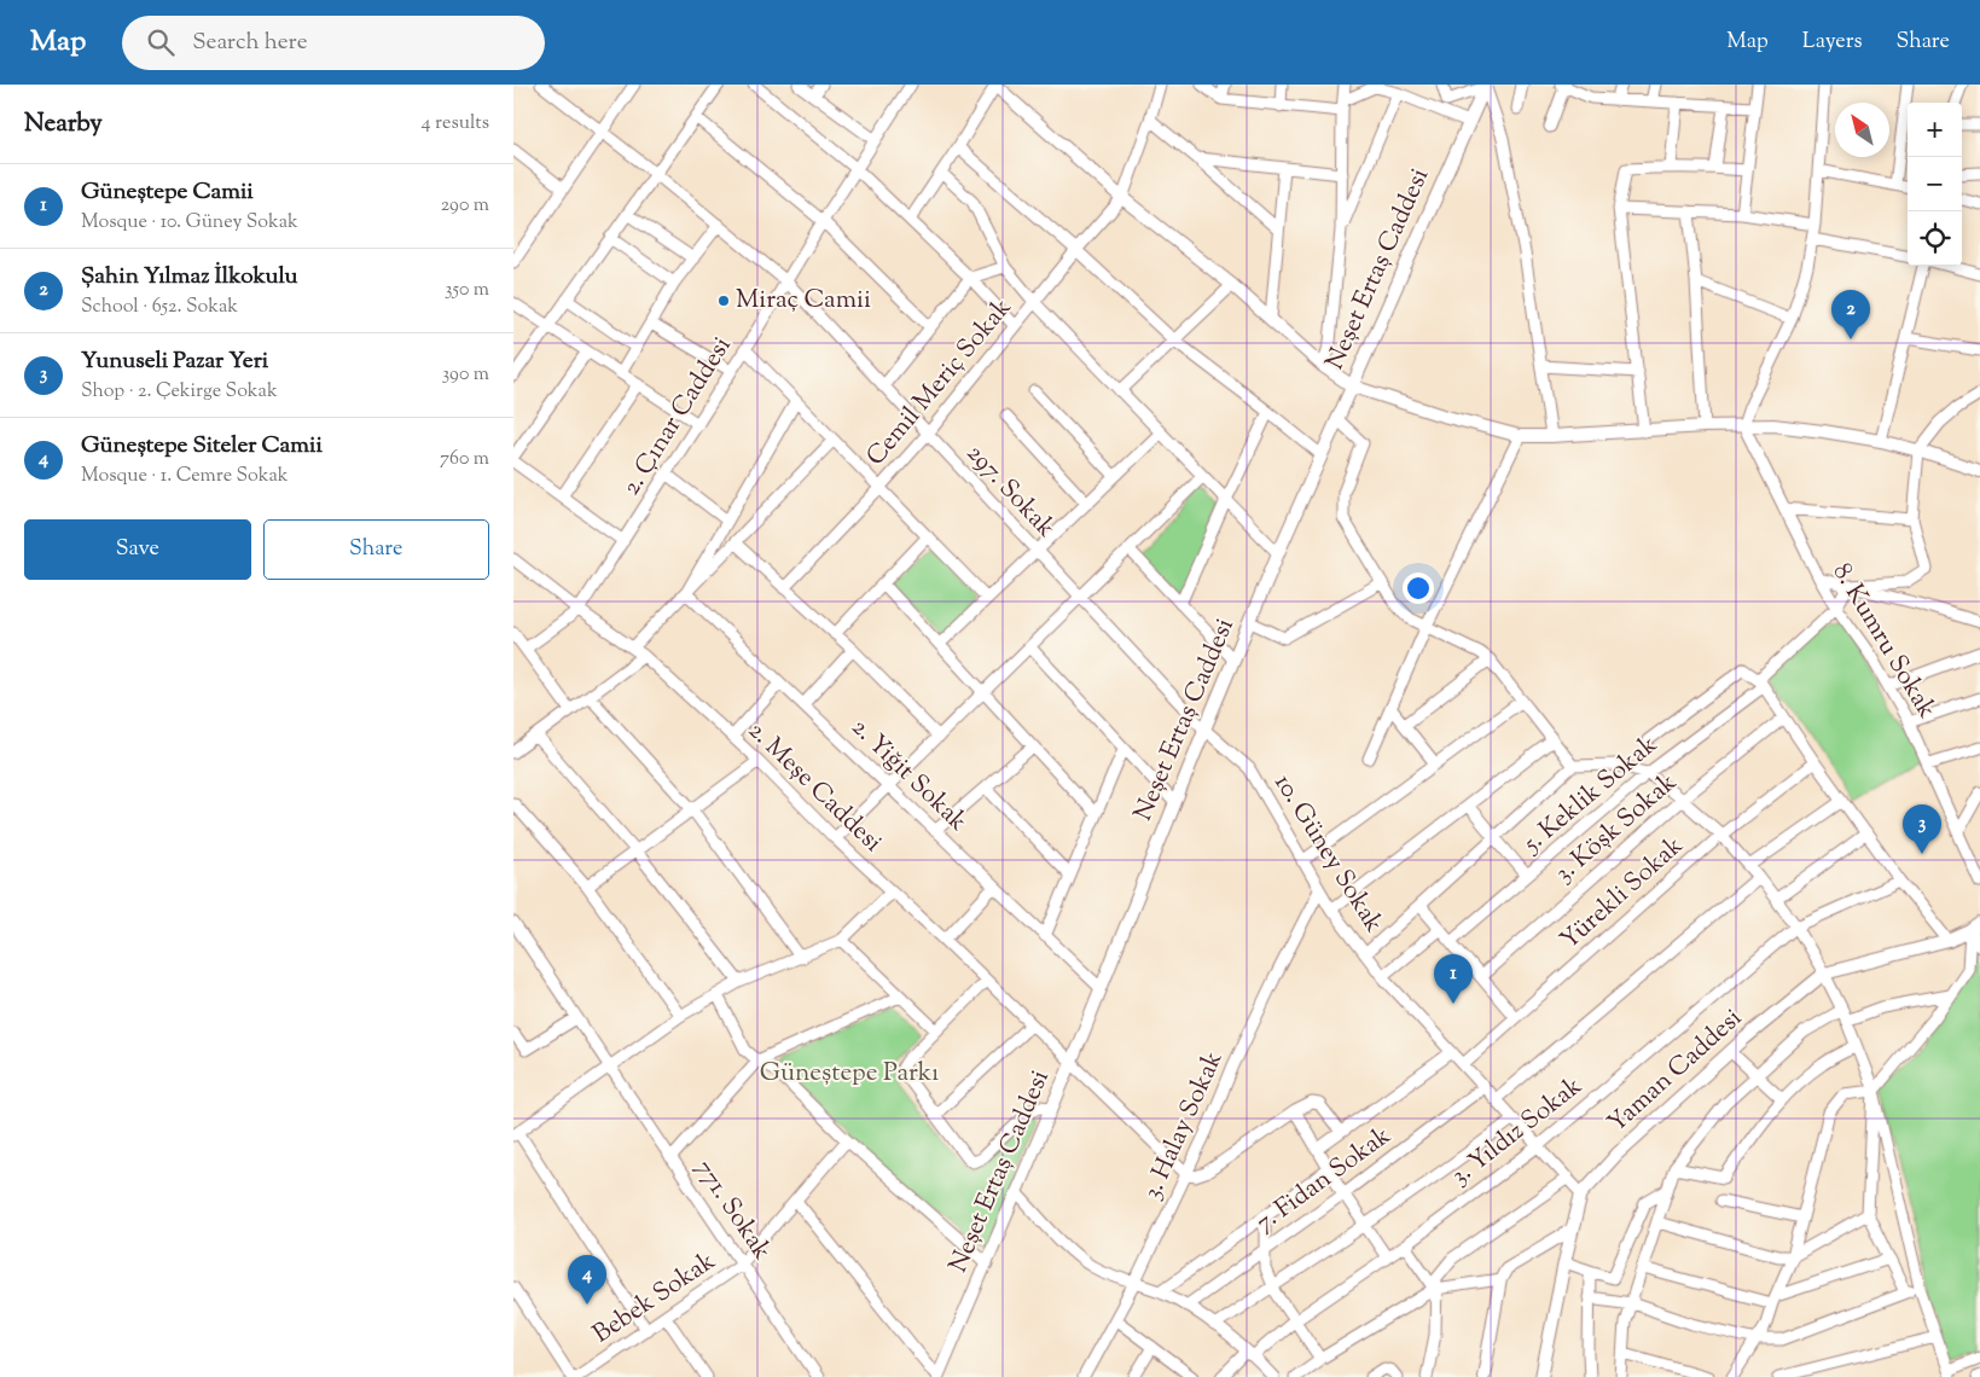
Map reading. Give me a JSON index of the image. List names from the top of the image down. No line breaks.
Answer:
{"streets":{"main road":["Neşet Ertaş Caddesi","Yaman Caddesi"],"street":["Cemil Meriç Sokak","2. Çınar Caddesi","297. Sokak","8. Kumru Sokak","2. Yiğit Sokak","2. Meşe Caddesi","5. Keklik Sokak","3. Köşk Sokak","10. Güney Sokak","Yürekli Sokak","3. Halay Sokak","3. Yıldız Sokak","7. Fidan Sokak","771. Sokak","Bebek Sokak"]},"crossings":[["Neşet Ertaş Caddesi","297. Sokak"],["Neşet Ertaş Caddesi","2. Yiğit Sokak"],["Neşet Ertaş Caddesi","2. Meşe Caddesi"],["Neşet Ertaş Caddesi","10. Güney Sokak"],["Cemil Meriç Sokak","297. Sokak"],["2. Çınar Caddesi","297. Sokak"],["2. Çınar Caddesi","2. Meşe Caddesi"],["297. Sokak","10. Güney Sokak"],["8. Kumru Sokak","5. Keklik Sokak"],["2. Meşe Caddesi","3. Halay Sokak"],["10. Güney Sokak","Yürekli Sokak"],["10. Güney Sokak","Yaman Caddesi"],["10. Güney Sokak","3. Halay Sokak"],["10. Güney Sokak","3. Yıldız Sokak"],["10. Güney Sokak","7. Fidan Sokak"],["771. Sokak","Bebek Sokak"]],"parks":["Güneştepe Parkı"],"places":["Miraç Camii"],"north":"top left","page":{"header":"Map","search":"Search here","nav":["Map","Layers","Share"],"heading":["Nearby","4 results"],"map_buttons":["+","−"],"list":[{"mark":"1","name":"Güneştepe Camii","note":"Mosque · 10. Güney Sokak","value":"290 m"},{"mark":"2","name":"Şahin Yılmaz İlkokulu","note":"School · 652. Sokak","value":"350 m"},{"mark":"3","name":"Yunuseli Pazar Yeri","note":"Shop · 2. Çekirge Sokak","value":"390 m"},{"mark":"4","name":"Güneştepe Siteler Camii","note":"Mosque · 1. Cemre Sokak","value":"760 m"}],"pins":["2","3","1","4"],"buttons":["Save","Share"]}}
